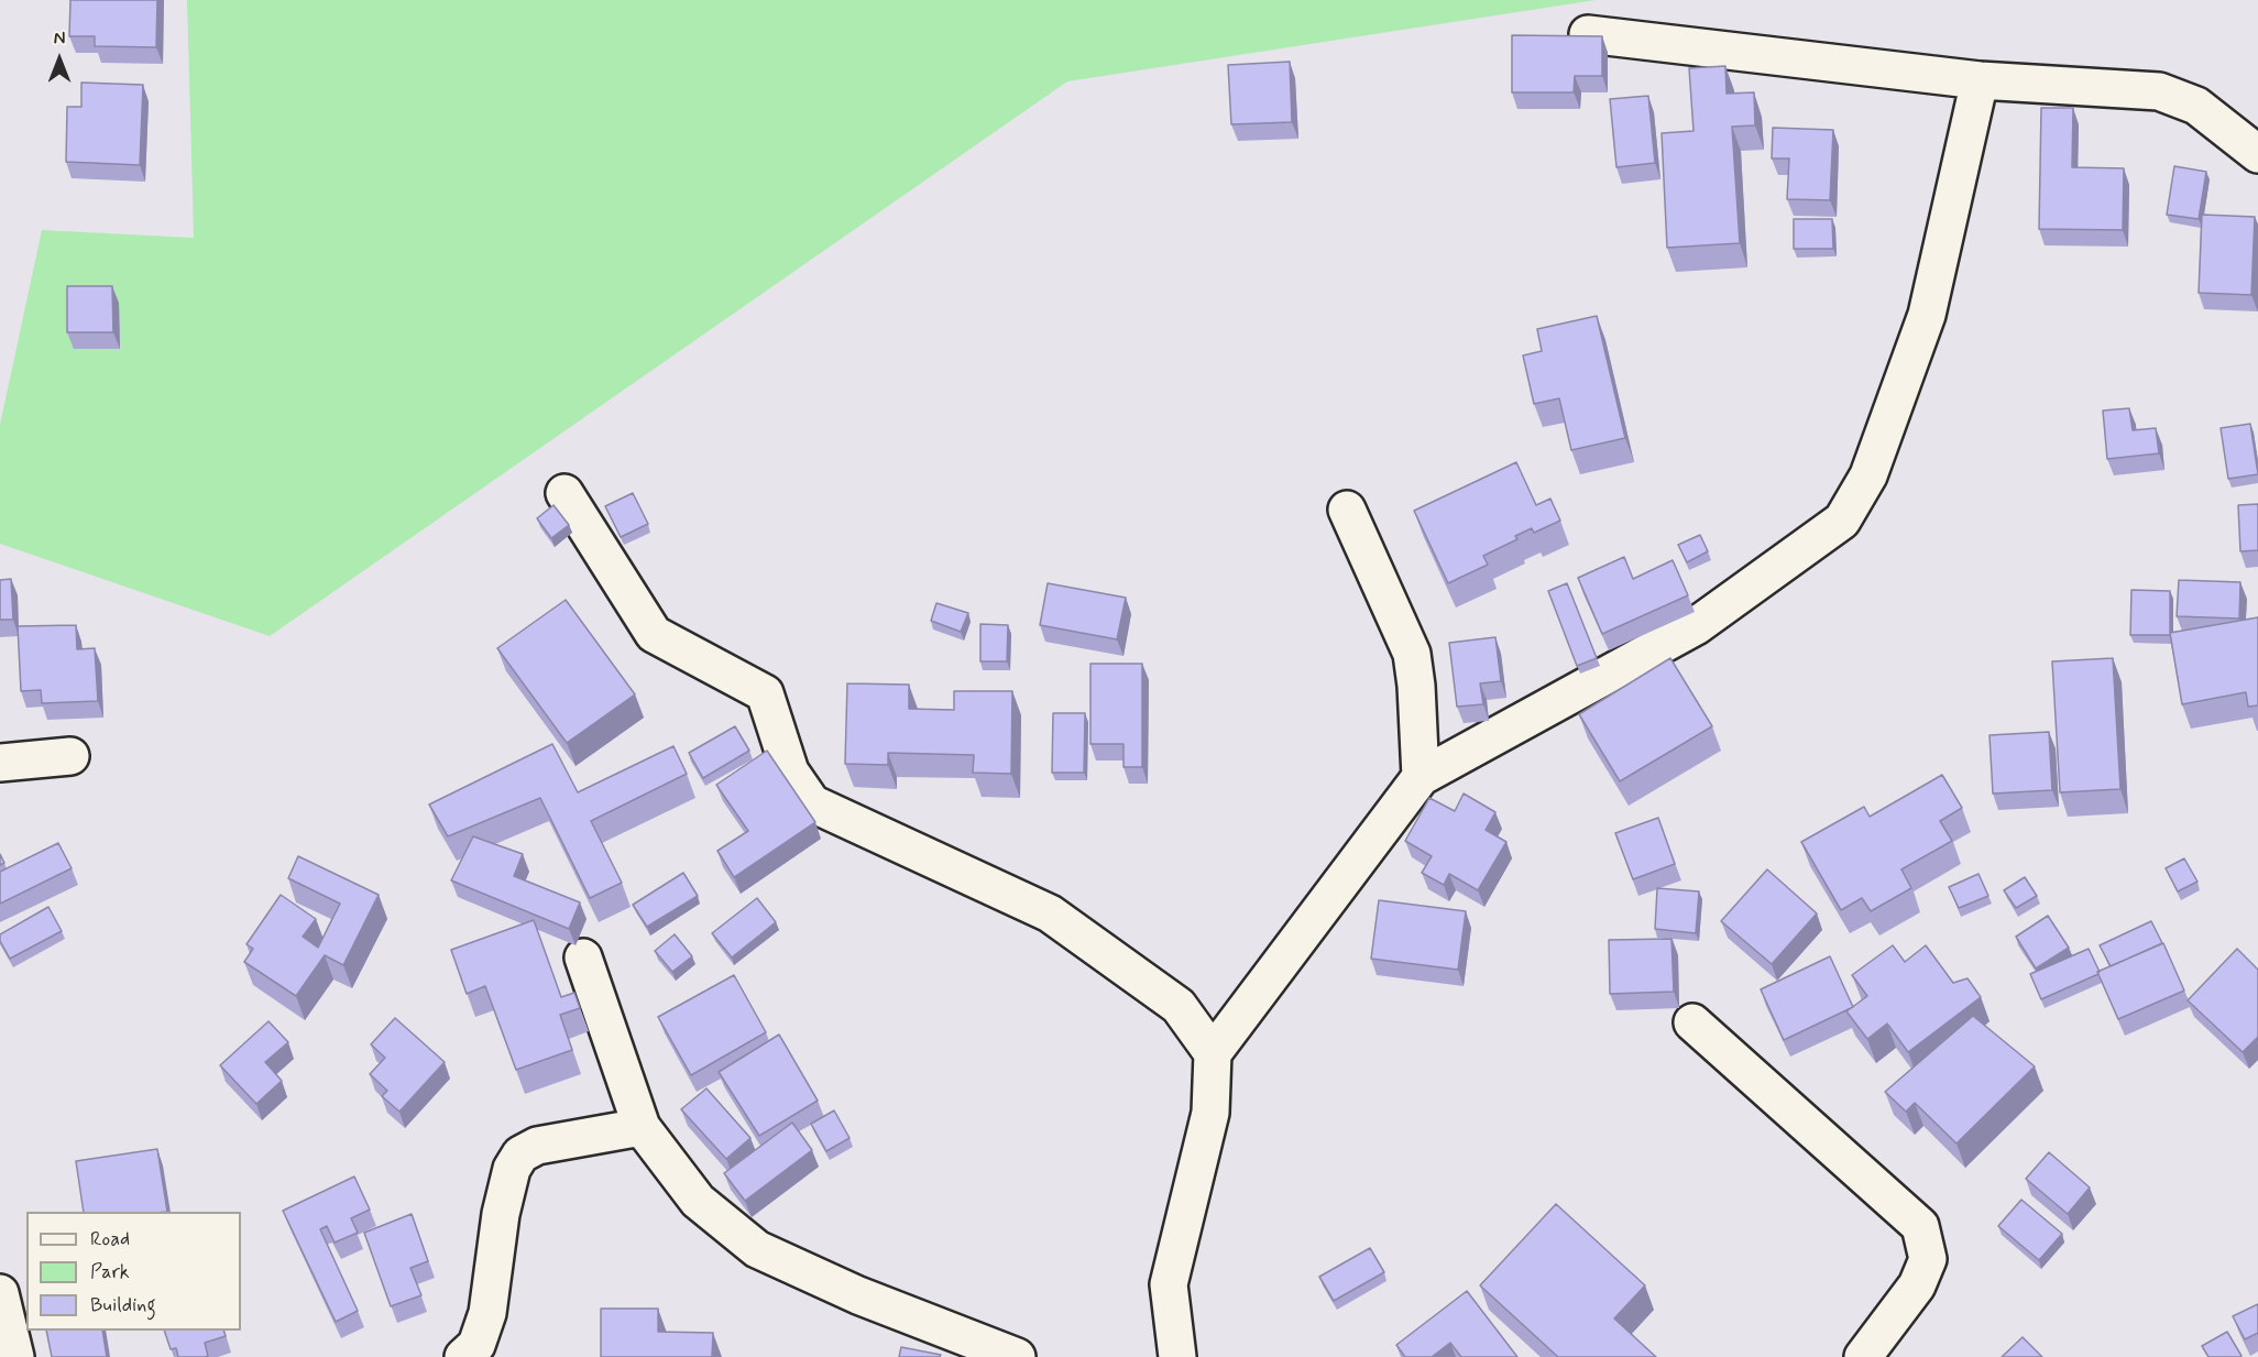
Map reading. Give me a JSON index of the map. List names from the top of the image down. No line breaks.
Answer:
{"legend":["Road","Park","Building"],"north":"top"}
